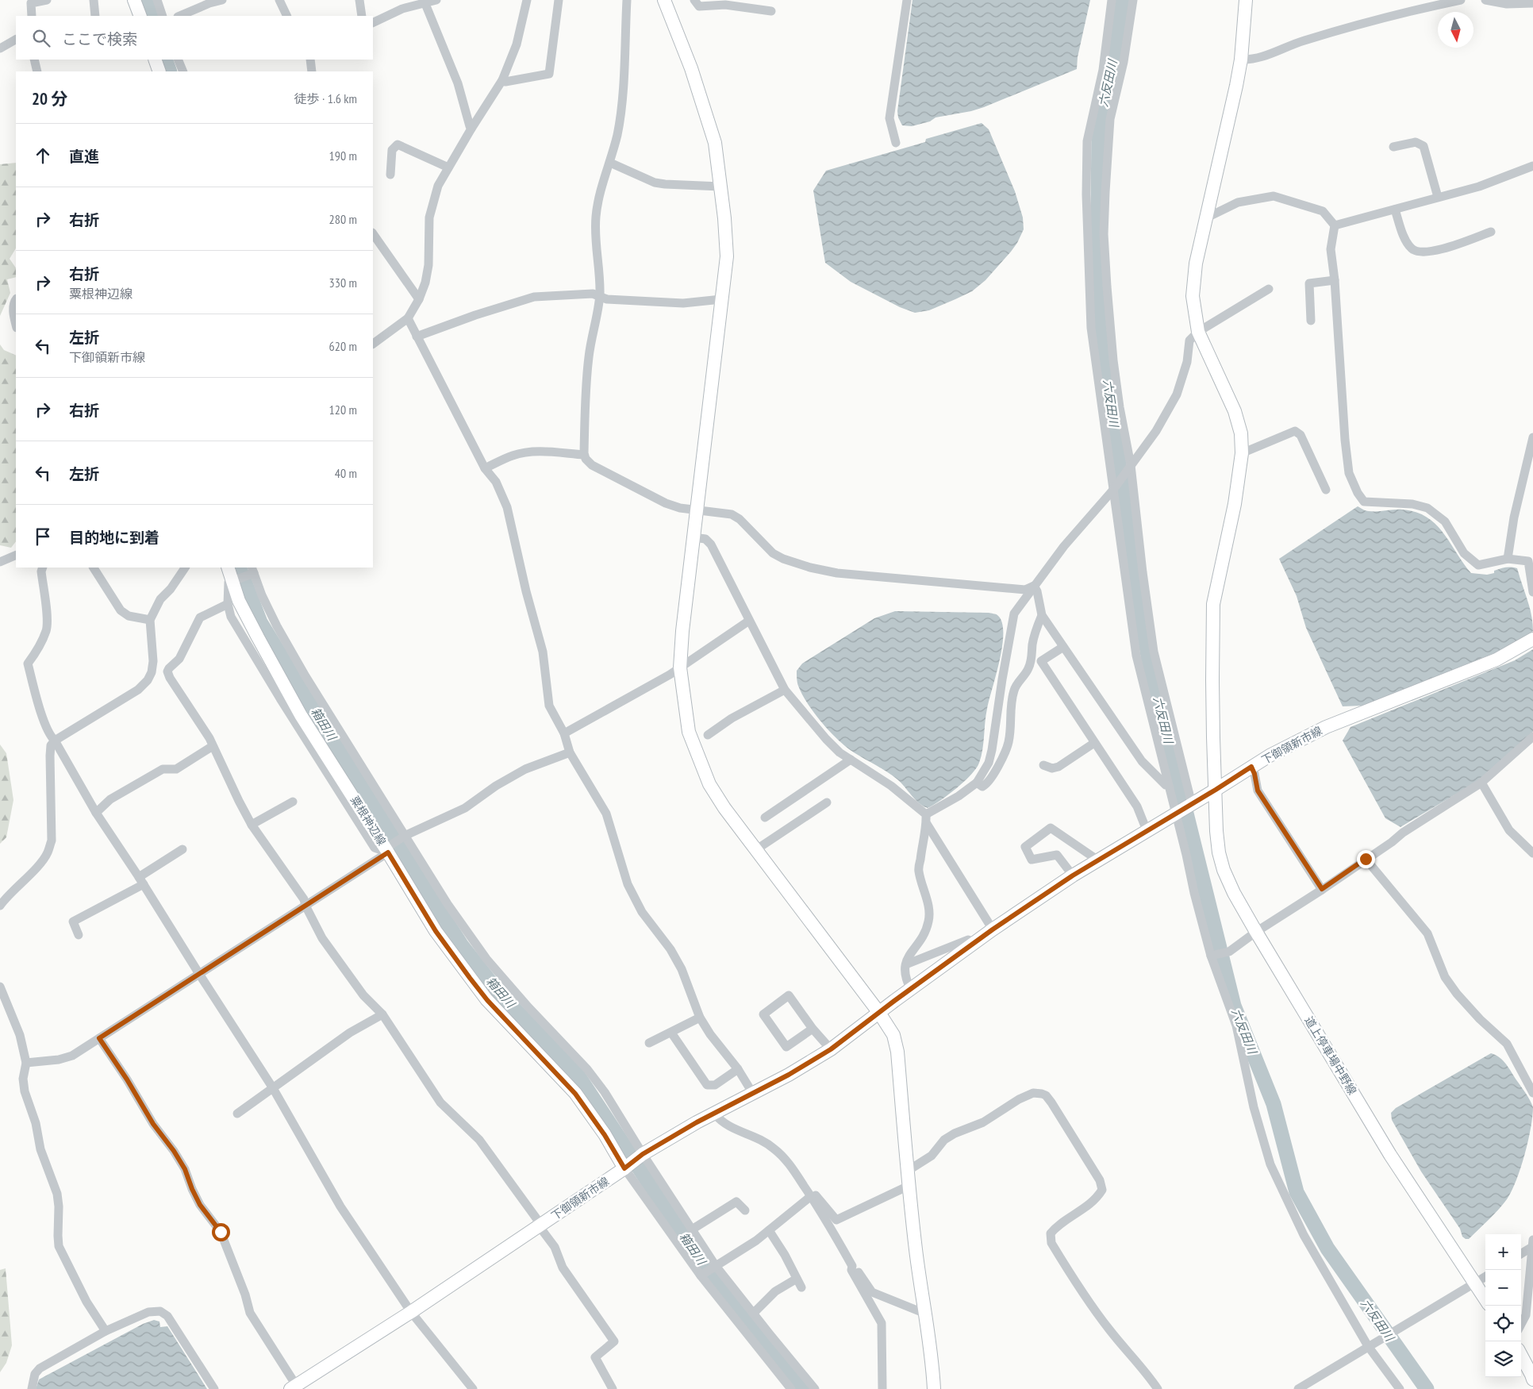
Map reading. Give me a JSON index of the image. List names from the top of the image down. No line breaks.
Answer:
{"streets":{"main road":["下御領新市線","粟根神辺線","道上停車場中野線"]},"crossings":[["下御領新市線","粟根神辺線"],["下御領新市線","道上停車場中野線"]],"water":["六反田川","箱田川"],"north":"bottom","page":{"search":"ここで検索","heading":["20 分","徒歩 · 1.6 km"],"list":[["直進","190 m"],["右折","280 m"],["右折","粟根神辺線","330 m"],["左折","下御領新市線","620 m"],["右折","120 m"],["左折","40 m"],"目的地に到着"],"map_buttons":["+","−"]}}
